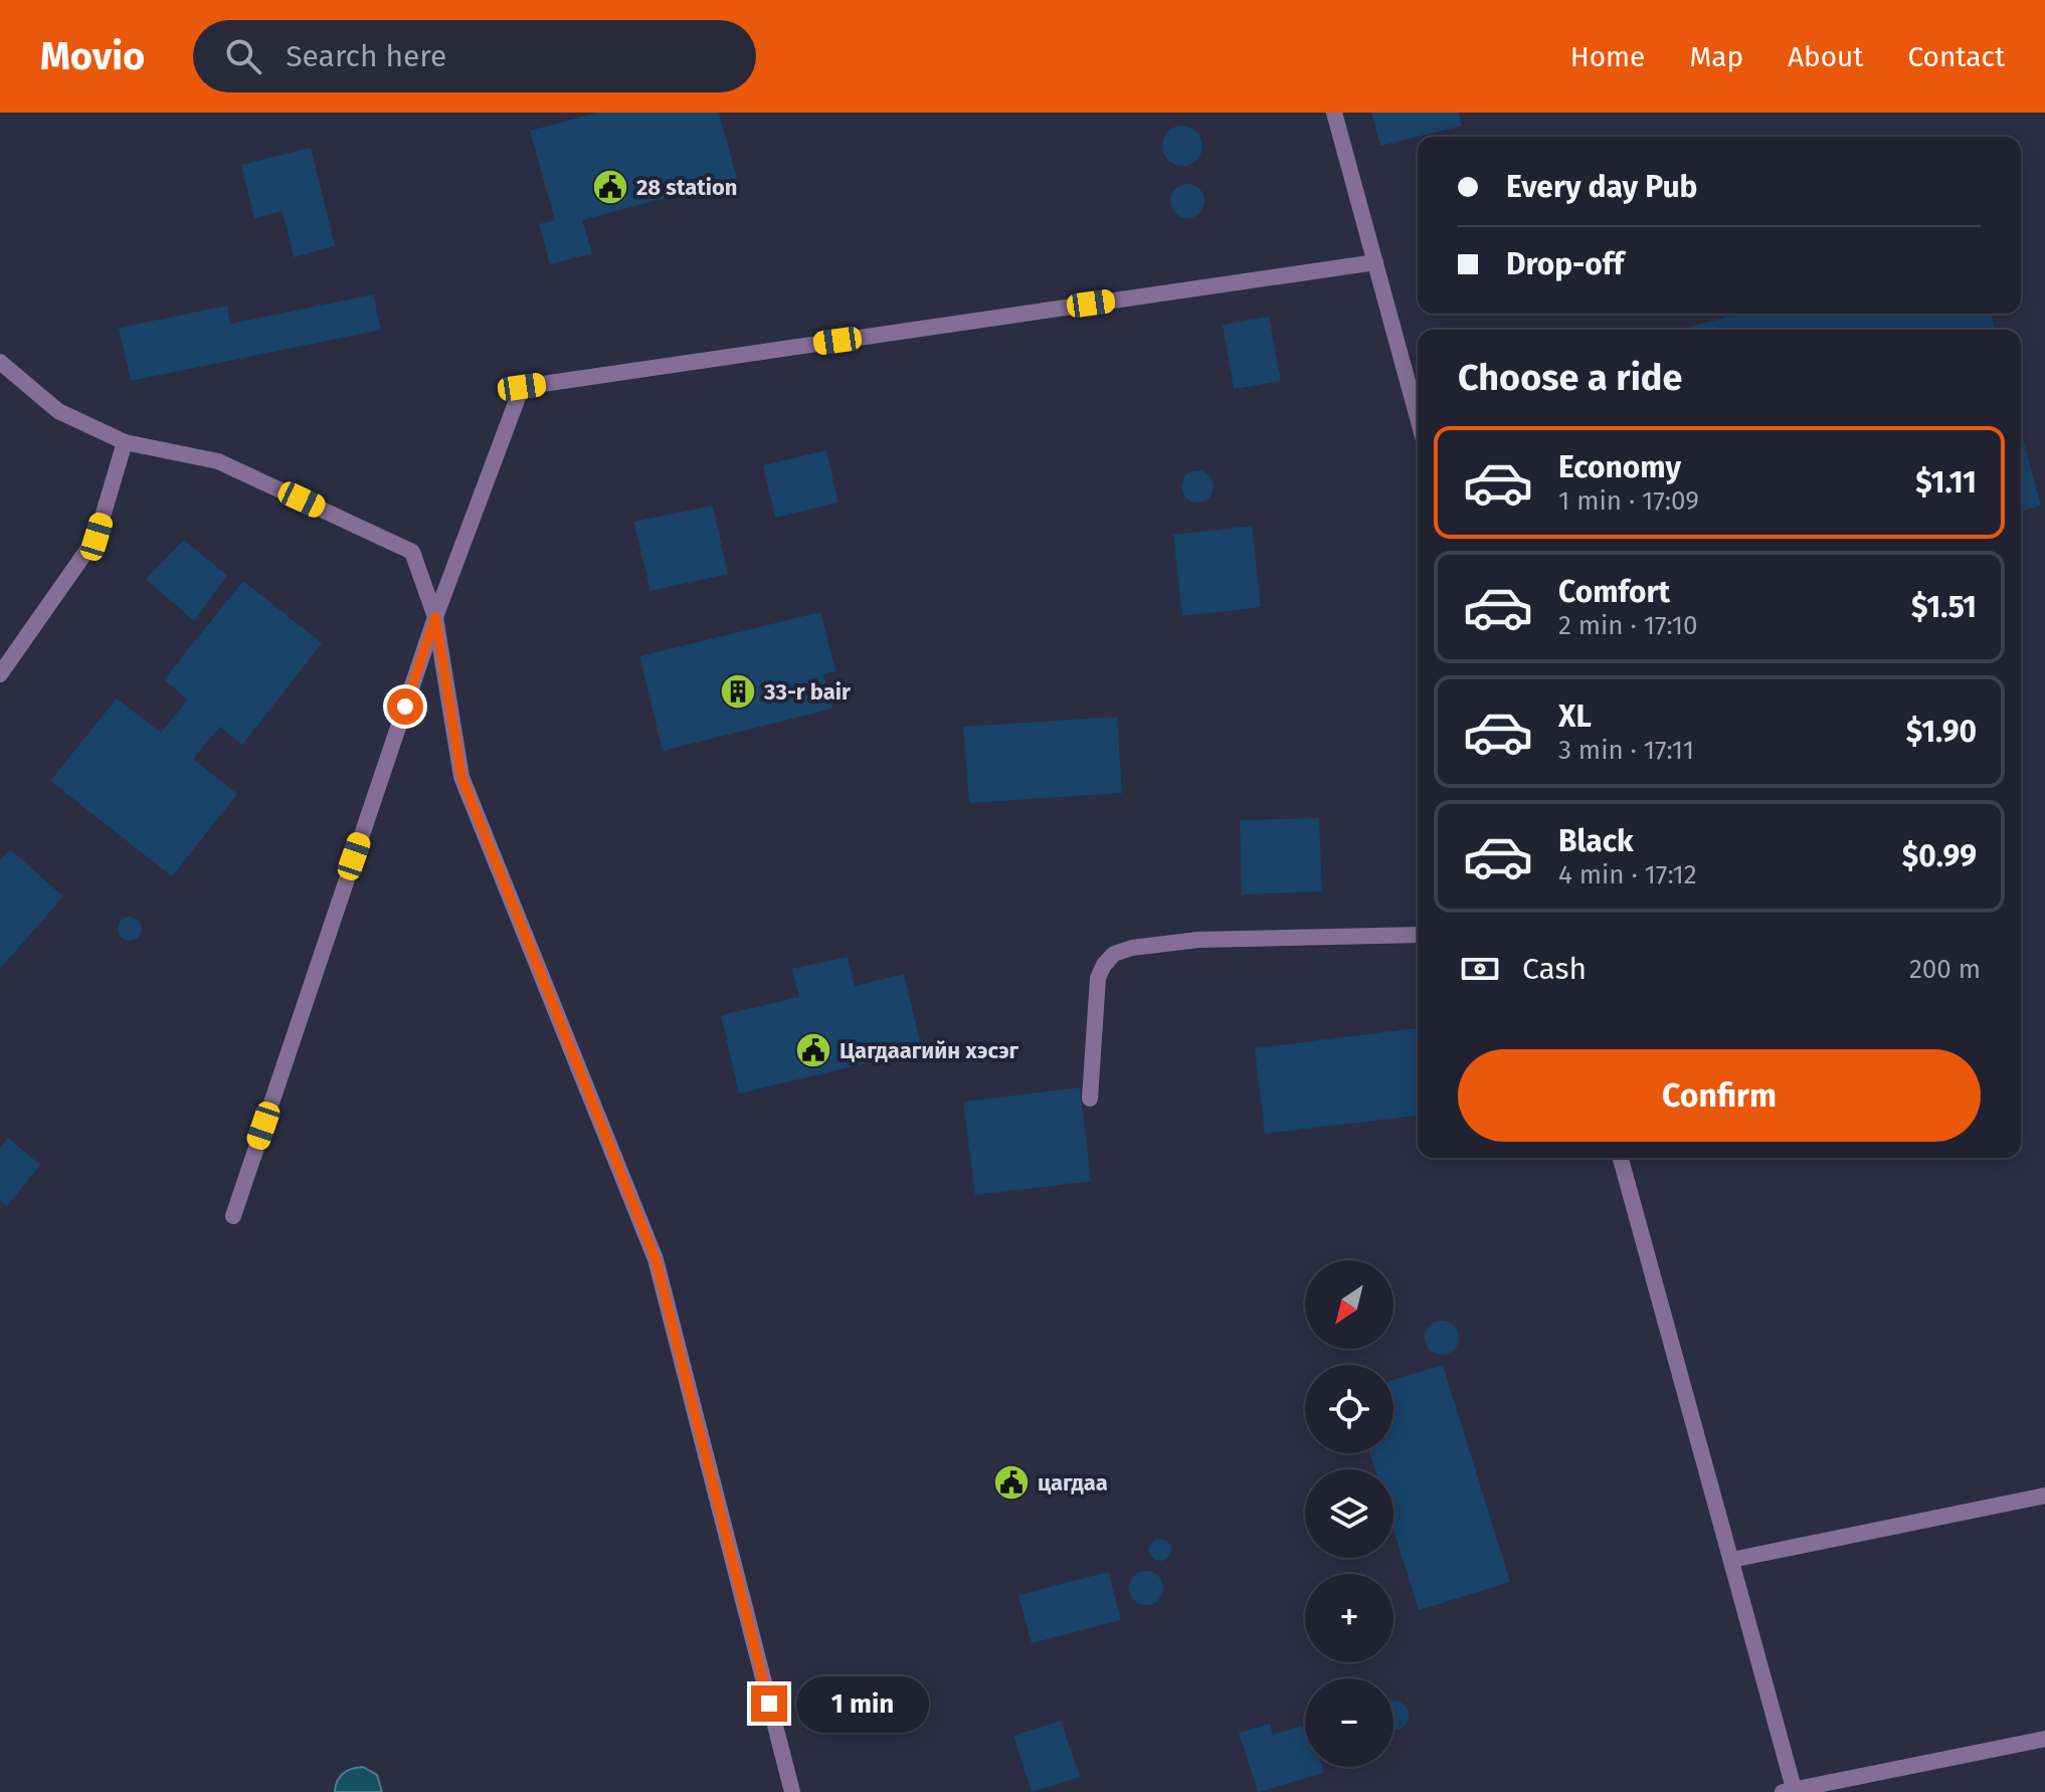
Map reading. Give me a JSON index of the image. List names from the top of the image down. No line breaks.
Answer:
{"places":{"public building":["28 station","Цагдаагийн хэсэг","цагдаа"],"building":["33-r bair"]},"north":"bottom left","page":{"header":"Movio","search":"Search here","nav":["Home","Map","About","Contact"],"banner":["Every day Pub","Drop-off"],"heading":"Choose a ride","list":[{"name":"Economy","note":"1 min · 17:09","value":"$1.11"},{"name":"Comfort","note":"2 min · 17:10","value":"$1.51"},{"name":"XL","note":"3 min · 17:11","value":"$1.90"},{"name":"Black","note":"4 min · 17:12","value":"$0.99"}],"pay":["Cash","200 m"],"buttons":"Confirm","map_buttons":["+","−"],"bubble":"1 min"}}
